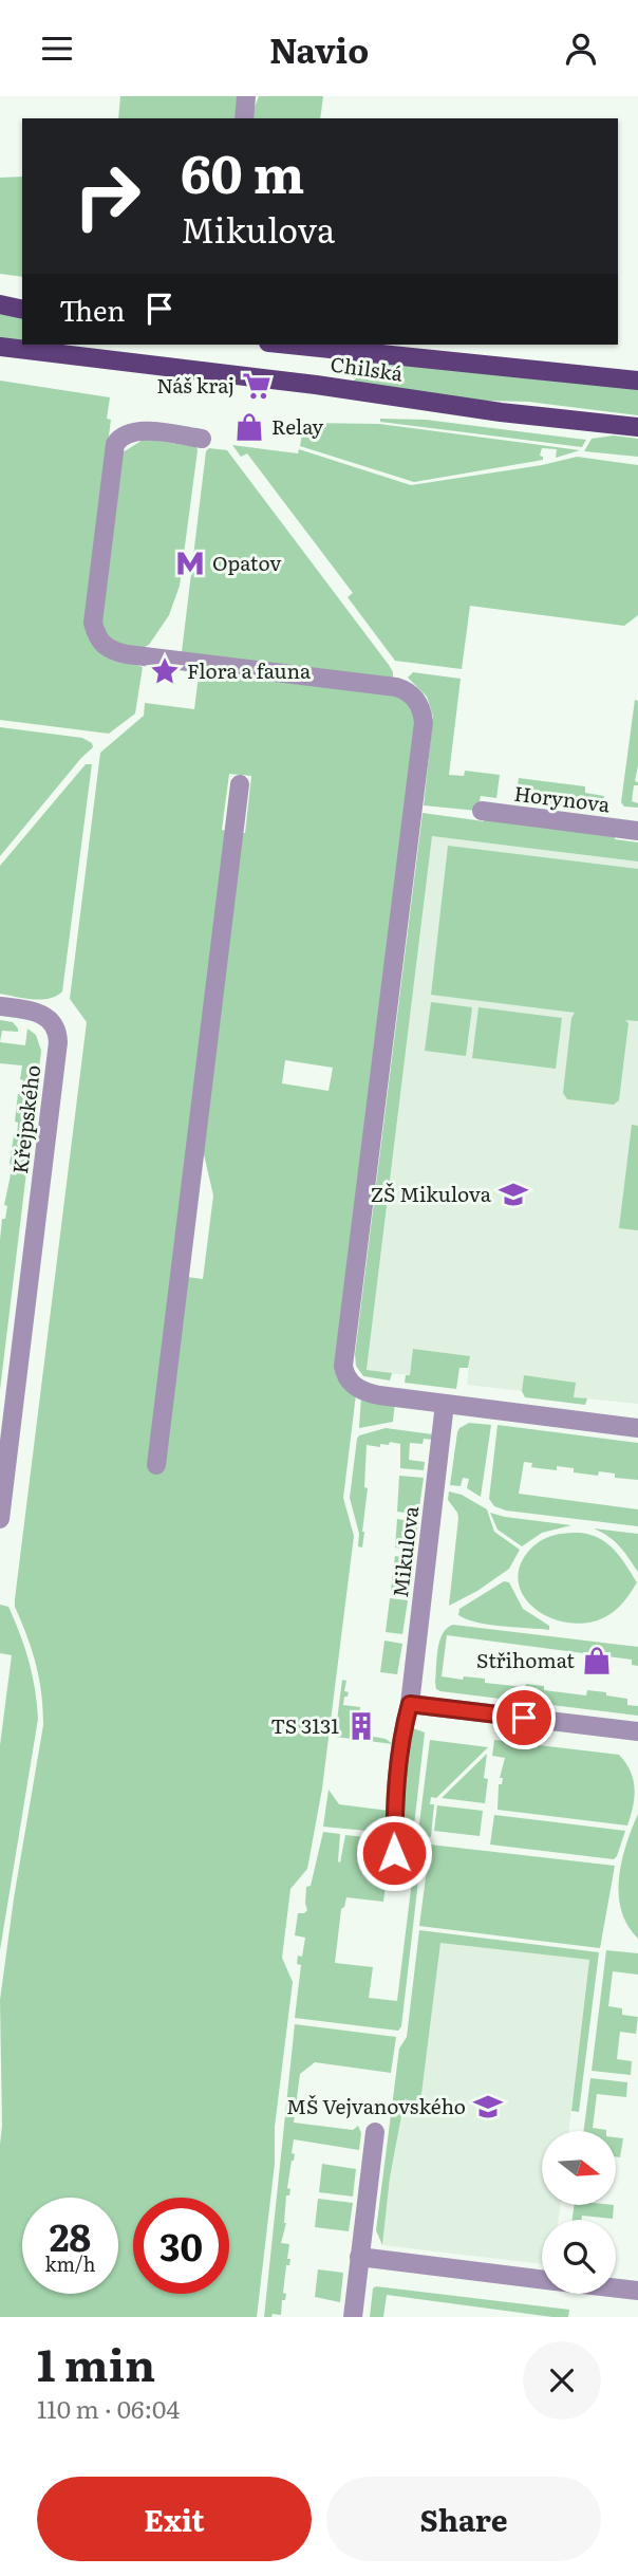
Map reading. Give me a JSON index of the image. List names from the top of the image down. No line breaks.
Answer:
{"streets":{"main road":["Chilská"],"street":["Horynova","Křejpského","Mikulova"]},"places":{"supermarket":["Náš kraj"],"shop":["Relay","Střihomat"],"metro station":["Opatov"],"place":["Flora a fauna"],"school or university":["ZŠ Mikulova","MŠ Vejvanovského"],"building":["TS 3131"]},"north":"right","page":{"header":"Navio","turn":["60 m","Mikulova"],"then":"Then","speed":"28 km/h","limit":"30","heading":["1 min","110 m · 06:04"],"buttons":["Exit","Share"]}}
